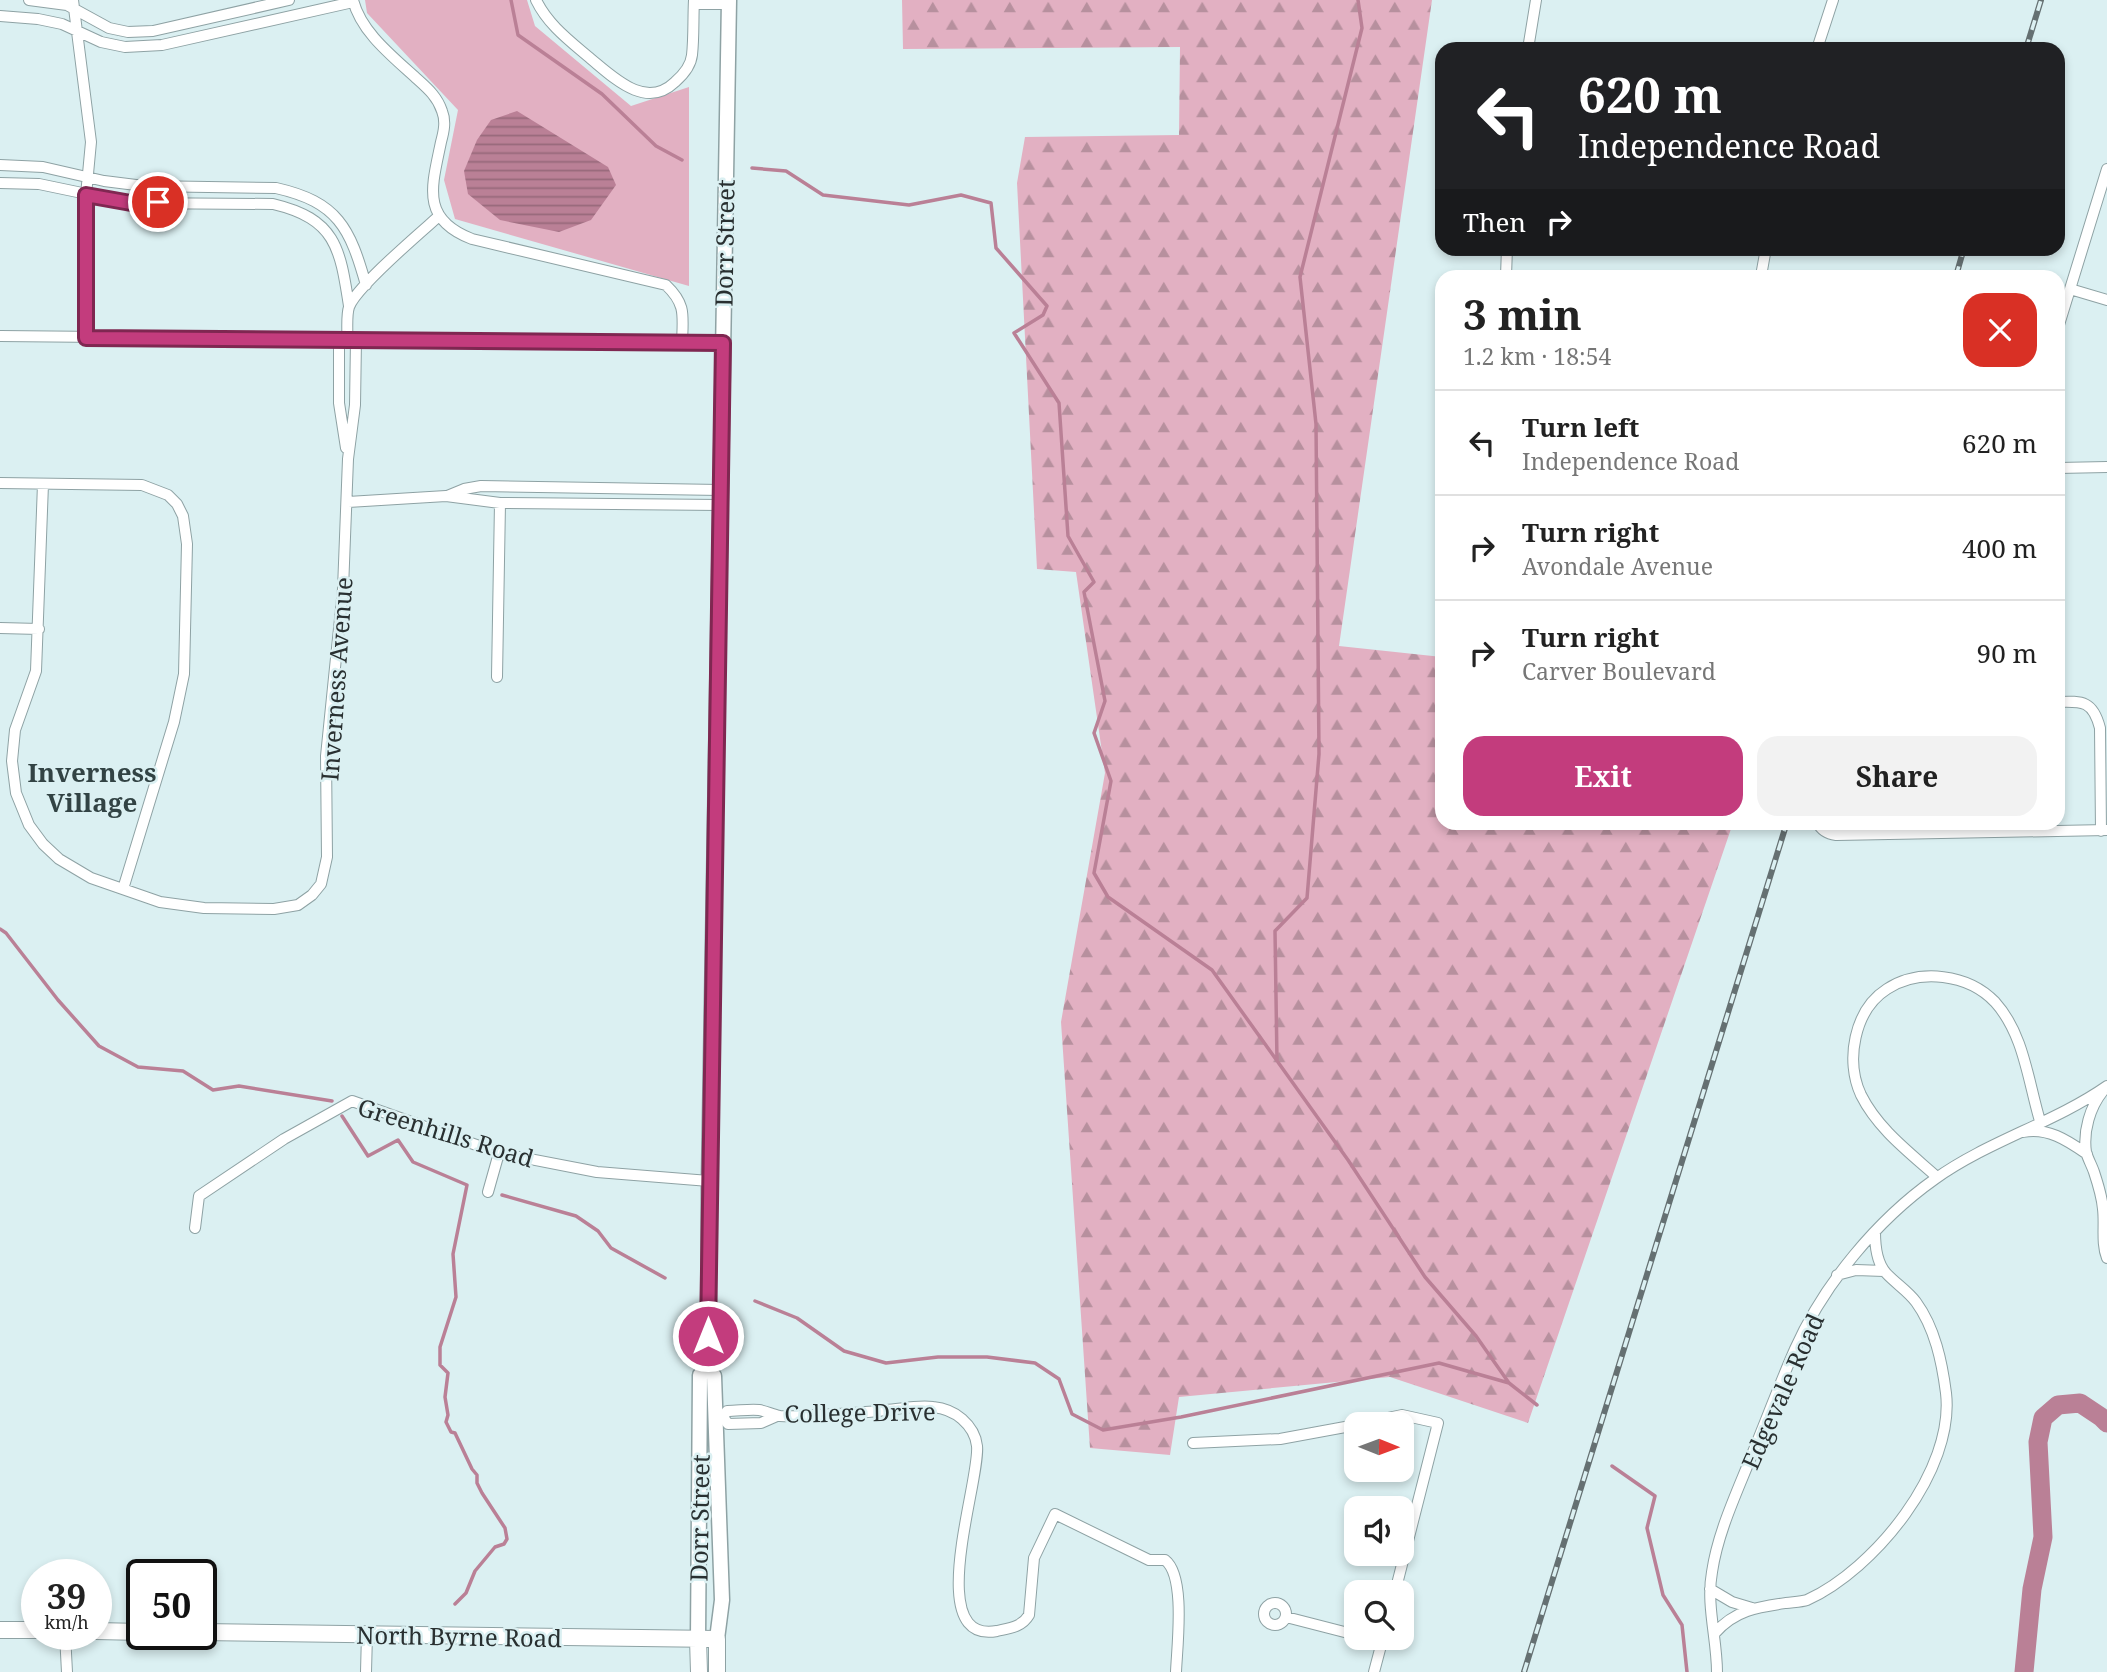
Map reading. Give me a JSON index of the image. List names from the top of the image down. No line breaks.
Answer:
{"streets":{"main road":["Dorr Street","North Byrne Road"],"street":["Inverness Avenue","Greenhills Road","Edgevale Road","College Drive"]},"crossings":[["Dorr Street","Greenhills Road"],["Dorr Street","College Drive"],["Dorr Street","North Byrne Road"]],"districts":["Inverness Village"],"north":"right","page":{"turn":["620 m","Independence Road"],"then":"Then","heading":["3 min","1.2 km · 18:54"],"list":[{"name":"Turn left","note":"Independence Road","value":"620 m"},{"name":"Turn right","note":"Avondale Avenue","value":"400 m"},{"name":"Turn right","note":"Carver Boulevard","value":"90 m"}],"buttons":["Exit","Share"],"speed":"39 km/h","limit":"50"}}
